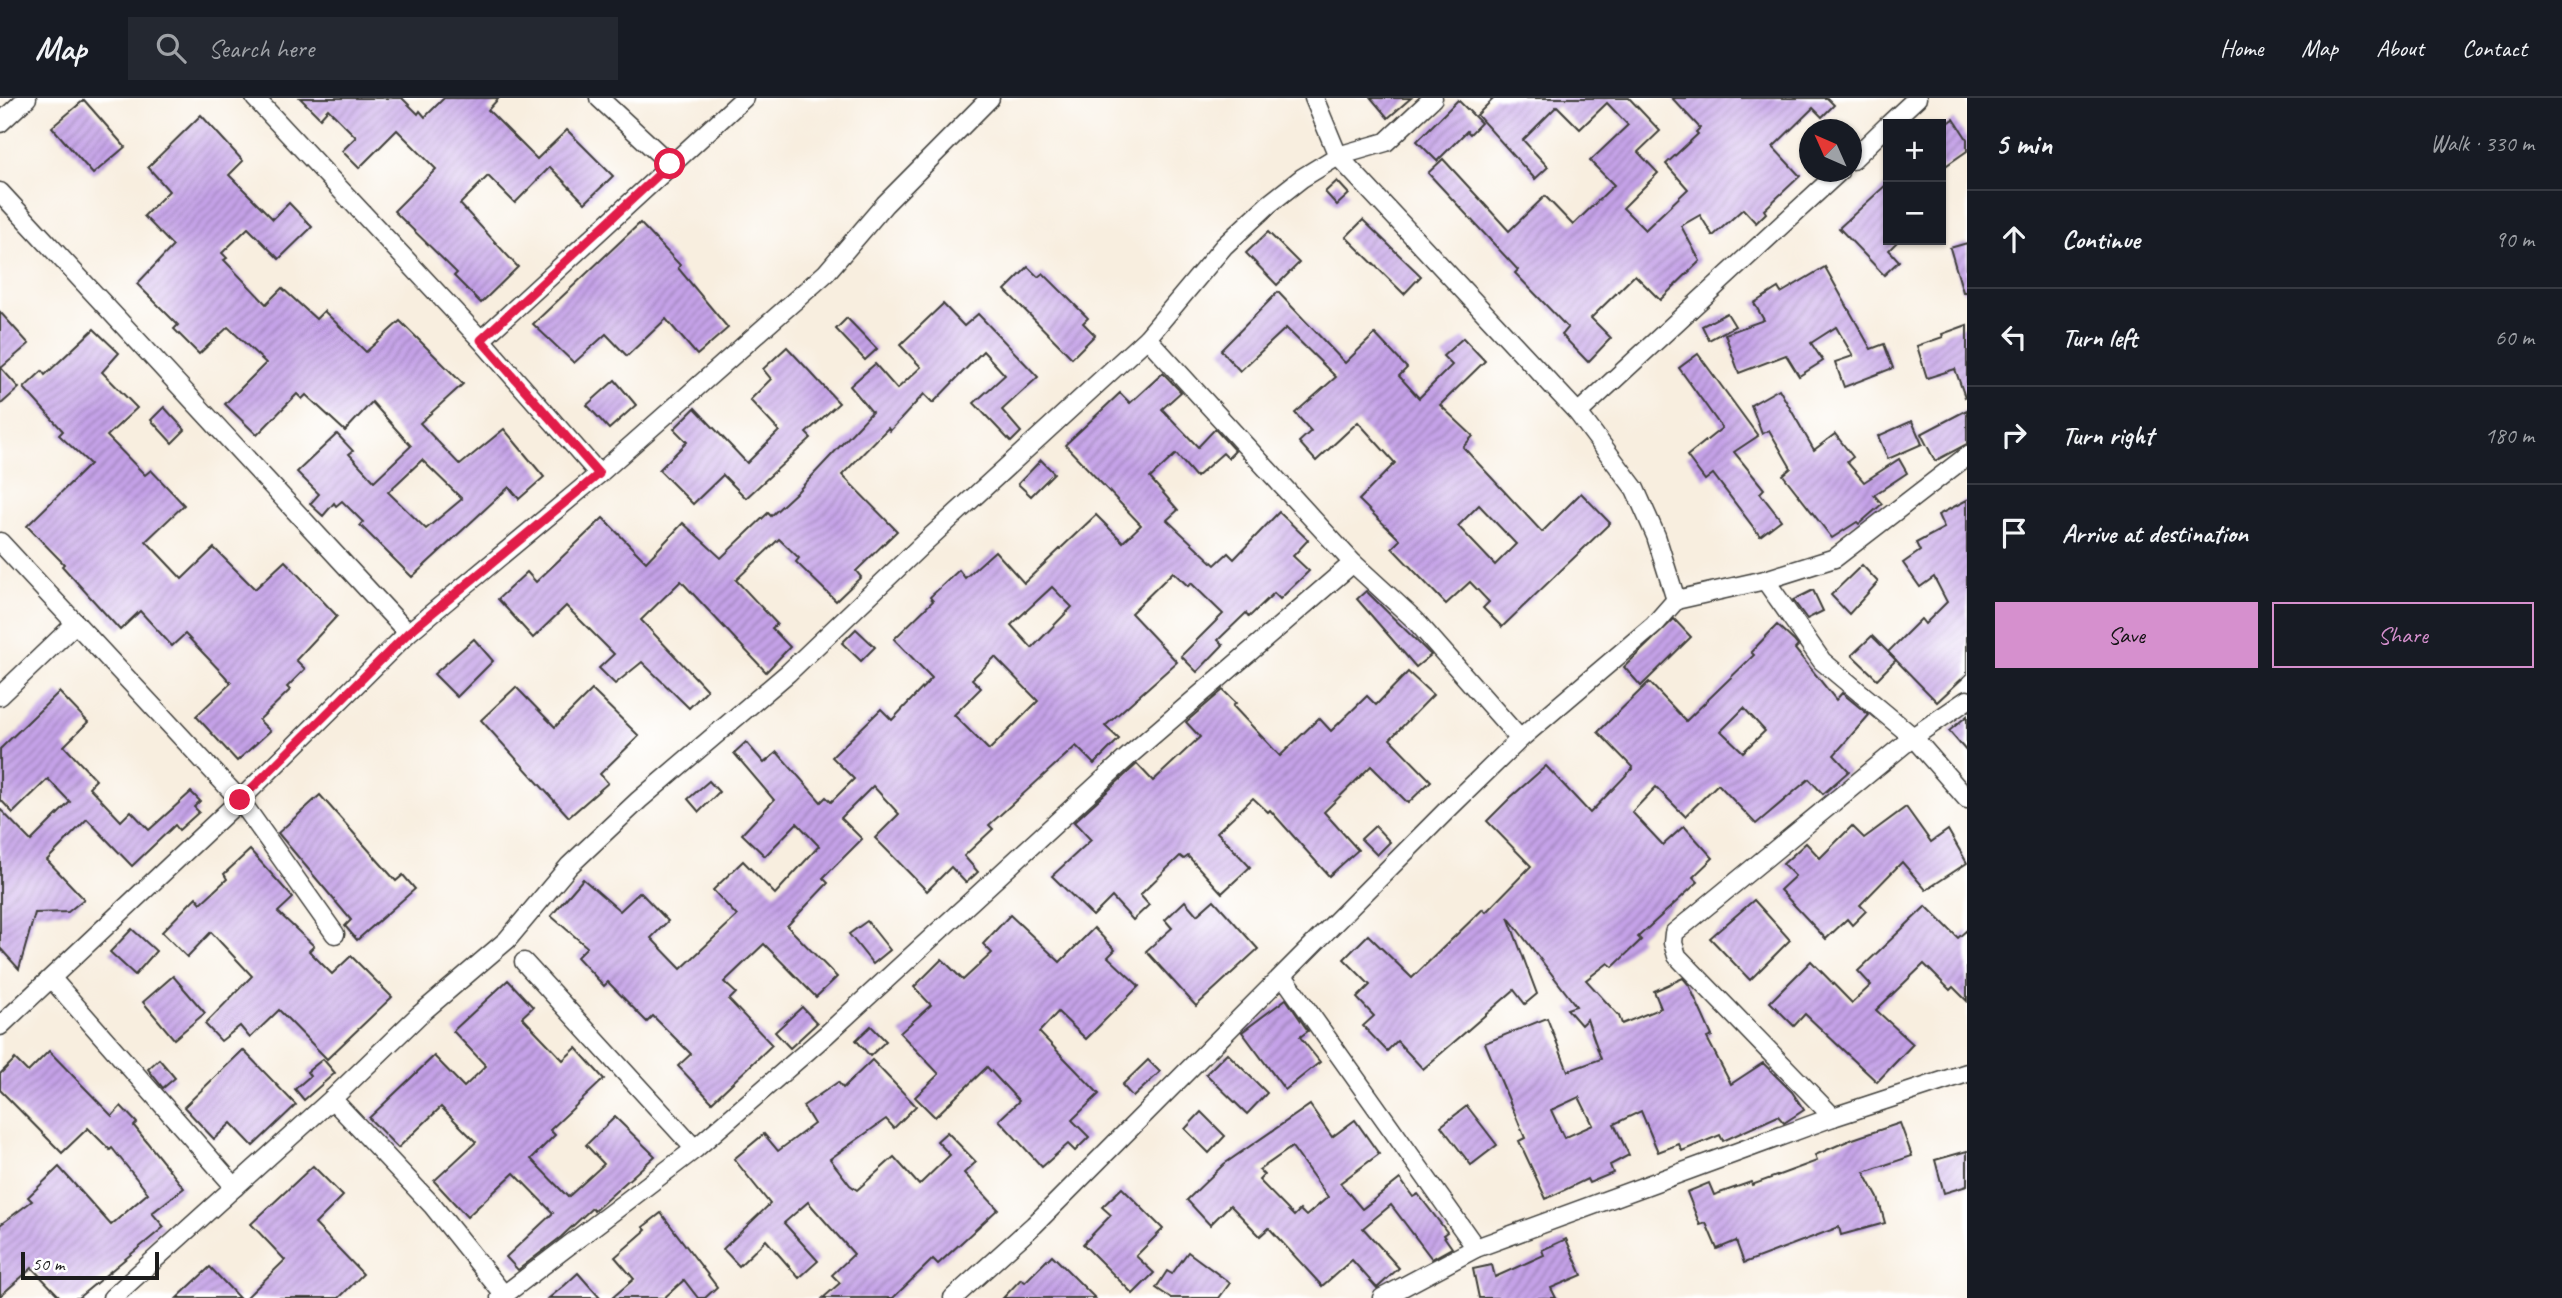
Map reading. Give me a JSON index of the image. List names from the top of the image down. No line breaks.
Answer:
{"scale_bar":"50 m","north":"top left","page":{"header":"Map","search":"Search here","nav":["Home","Map","About","Contact"],"heading":["5 min","Walk · 330 m"],"map_buttons":["+","−"],"list":[["Continue","90 m"],["Turn left","60 m"],["Turn right","180 m"],"Arrive at destination"],"buttons":["Save","Share"],"scale":"50 m"}}
